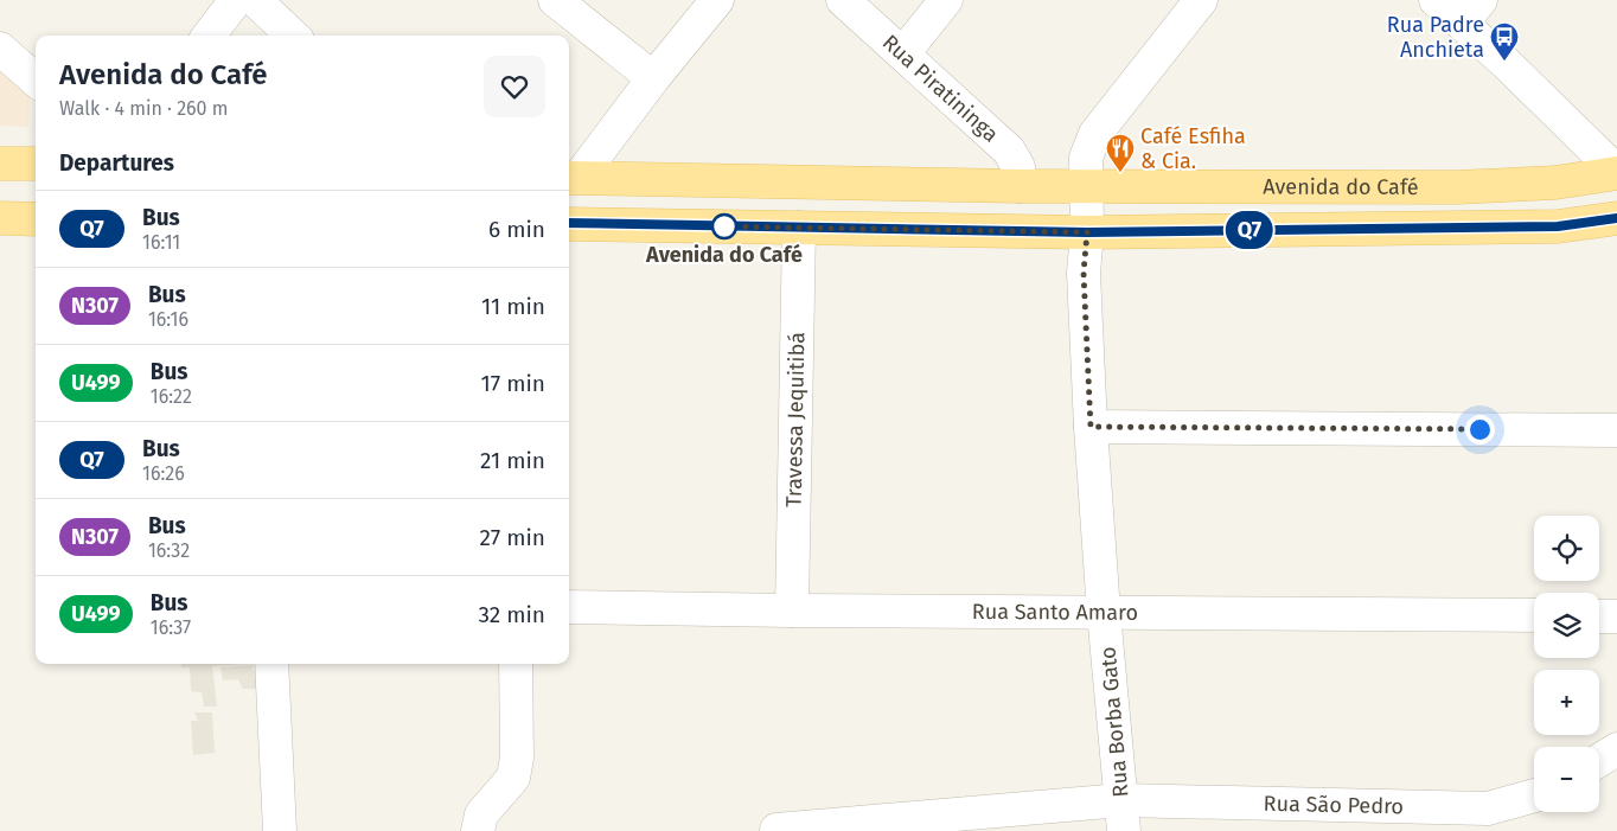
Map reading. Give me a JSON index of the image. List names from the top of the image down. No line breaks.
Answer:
{"streets":{"main road":["Avenida do Café"],"street":["Rua Piratininga","Travessa Jequitibá","Rua Santo Amaro","Rua Borba Gato","Rua São Pedro"]},"crossings":[["Rua Piratininga","Avenida do Café"],["Avenida do Café","Travessa Jequitibá"],["Avenida do Café","Rua Borba Gato"],["Travessa Jequitibá","Rua Santo Amaro"],["Rua Santo Amaro","Rua Borba Gato"],["Rua Borba Gato","Rua São Pedro"]],"places":{"bus stop":["Rua Padre Anchieta"],"restaurant":["Café Esfiha & Cia."],"other":["Avenida do Café"]},"lines":["bus line Q7"],"page":{"on_map":"Q7","heading":[["Avenida do Café","Walk · 4 min · 260 m"],"Departures"],"list":[{"mark":"Q7","name":"Bus","note":"16:11","value":"6 min"},{"mark":"N307","name":"Bus","note":"16:16","value":"11 min"},{"mark":"U499","name":"Bus","note":"16:22","value":"17 min"},{"mark":"Q7","name":"Bus","note":"16:26","value":"21 min"},{"mark":"N307","name":"Bus","note":"16:32","value":"27 min"},{"mark":"U499","name":"Bus","note":"16:37","value":"32 min"}],"map_buttons":["+","−"]}}
